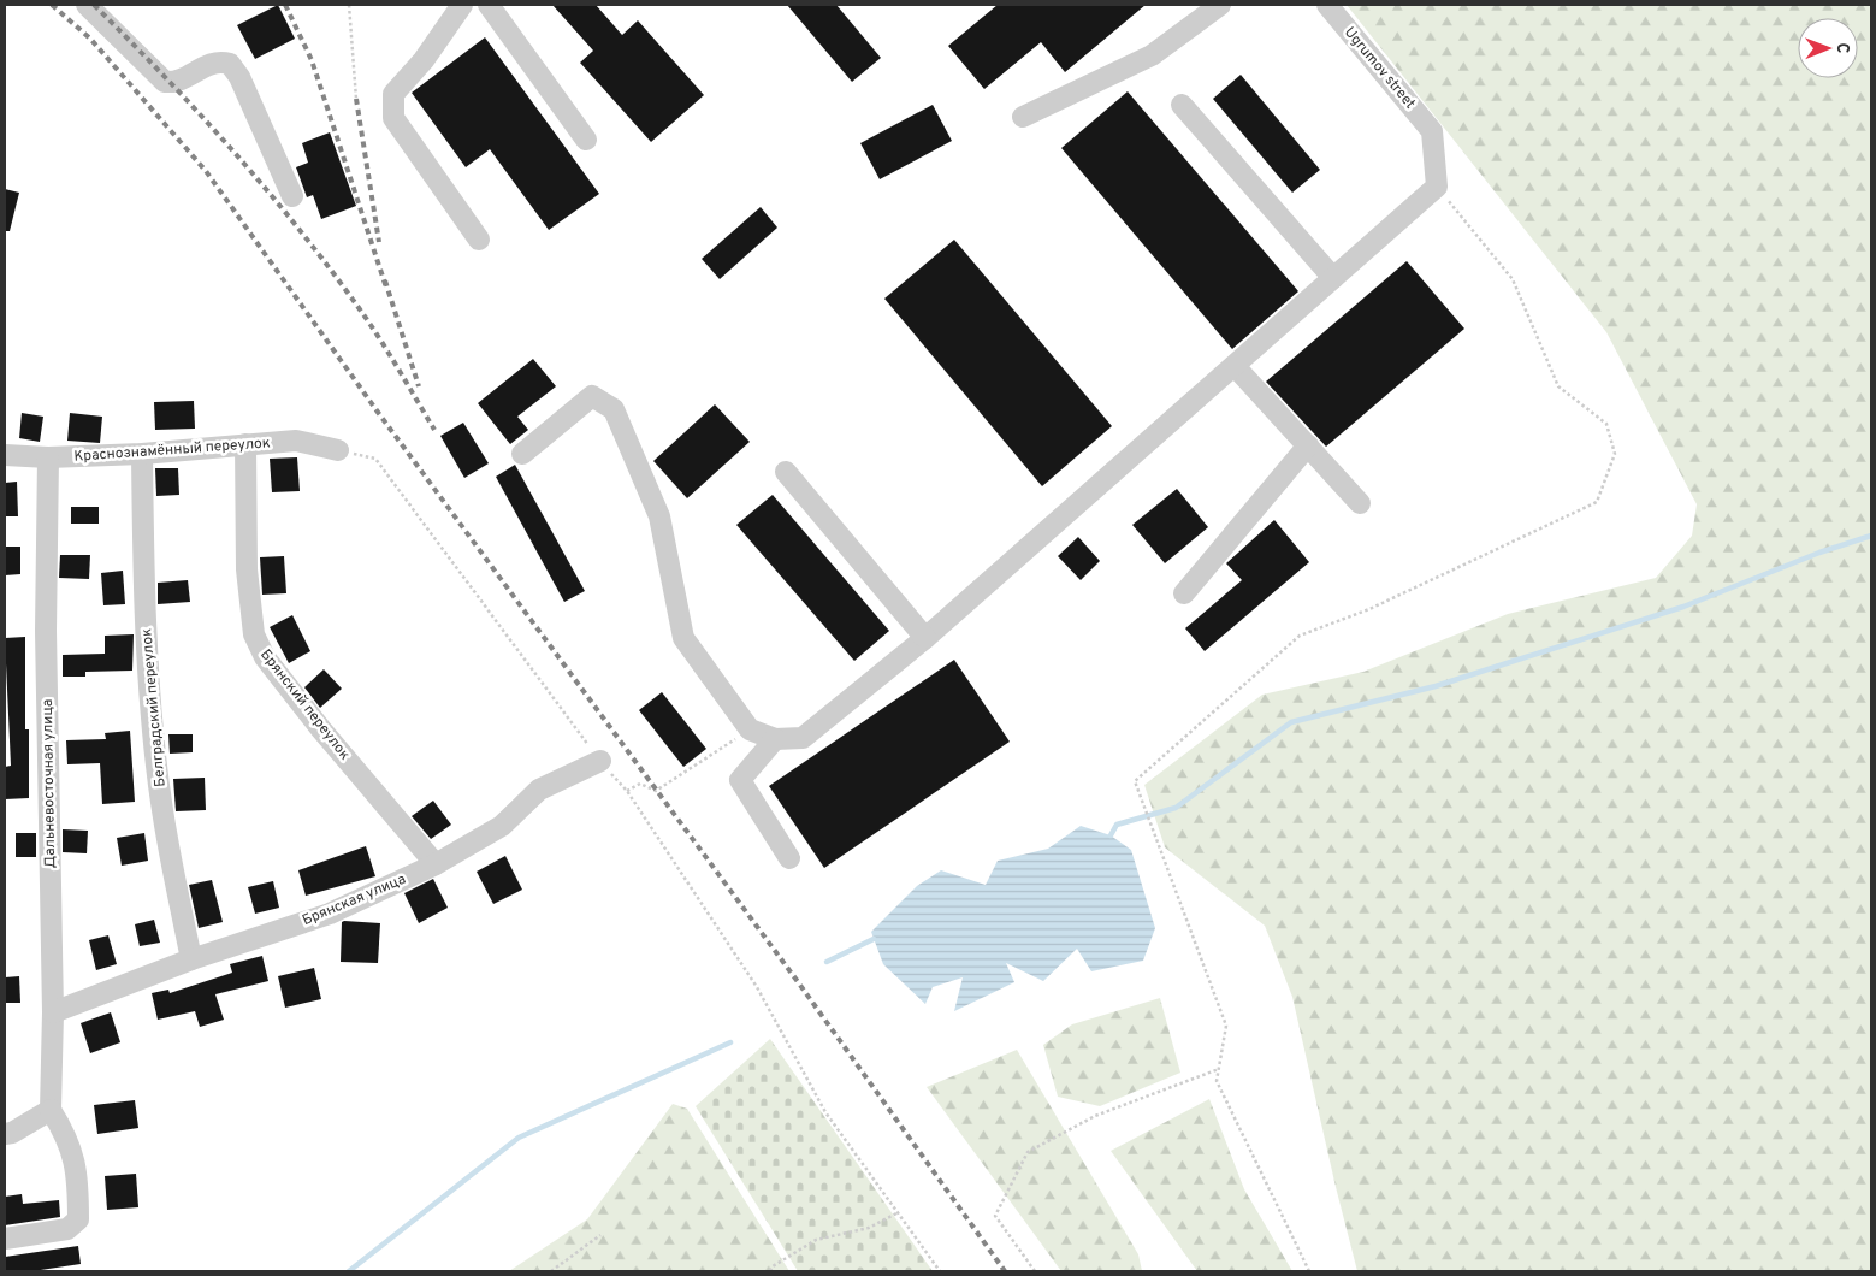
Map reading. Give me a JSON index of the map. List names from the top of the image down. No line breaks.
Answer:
{"streets":{"street":["Ugrumov street","Краснознамённый переулок","Брянский переулок","Белградский переулок","Дальневосточная улица","Брянская улица"]},"crossings":[["Краснознамённый переулок","Брянский переулок"],["Краснознамённый переулок","Белградский переулок"],["Краснознамённый переулок","Дальневосточная улица"],["Брянский переулок","Брянская улица"],["Белградский переулок","Брянская улица"],["Дальневосточная улица","Брянская улица"]],"north":"right"}
